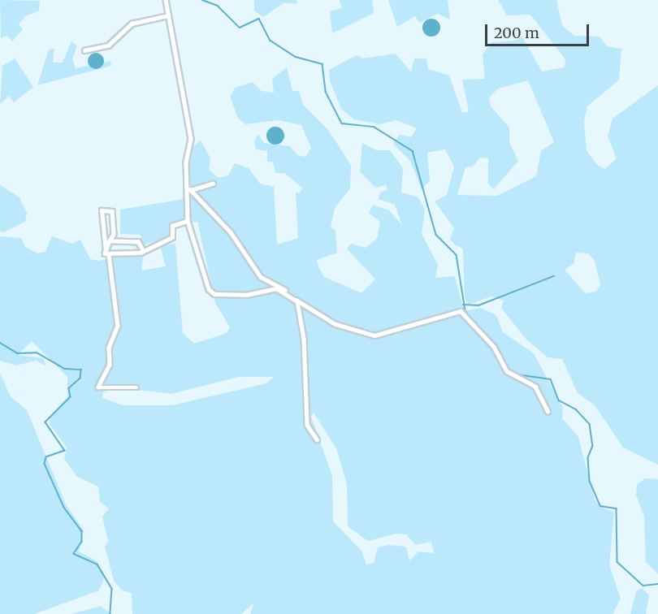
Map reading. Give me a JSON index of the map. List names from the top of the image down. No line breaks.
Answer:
{"scale_bar":"200 m"}
